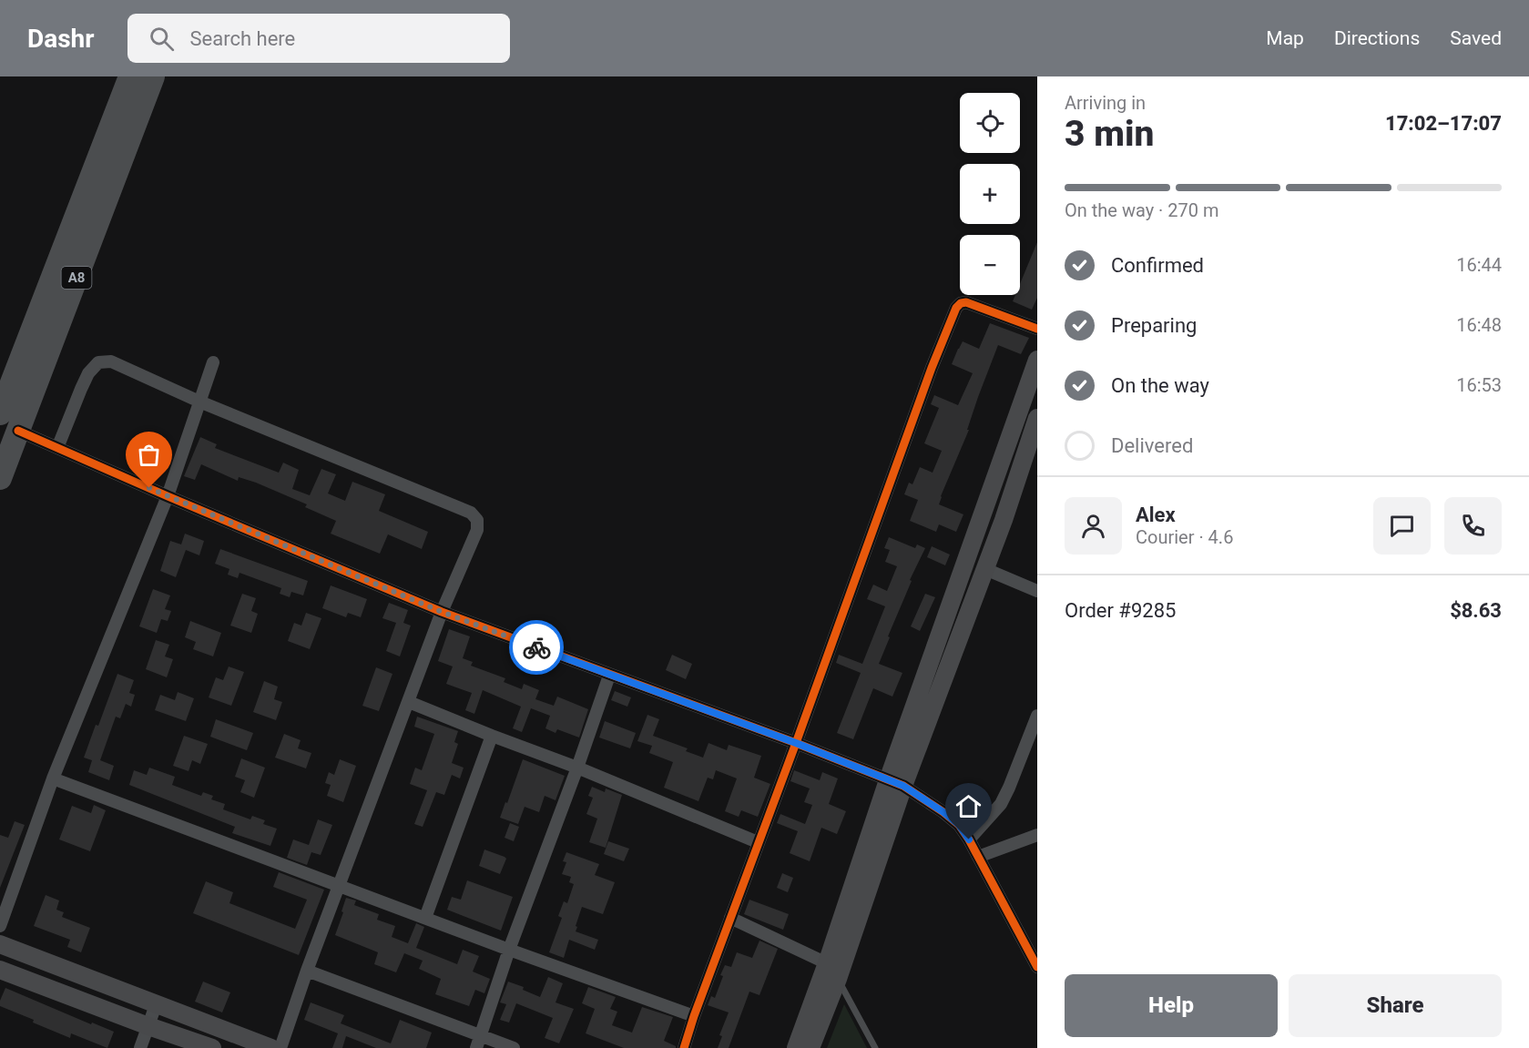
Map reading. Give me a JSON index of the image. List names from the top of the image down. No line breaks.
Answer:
{"streets":{"highway":["A8"]},"page":{"header":"Dashr","search":"Search here","nav":["Map","Directions","Saved"],"heading":["3 min","Arriving in","17:02–17:07"],"panel":["Alex","Courier · 4.6","Order #9285","$8.63"],"map_buttons":["+","−"],"bar":"On the way · 270 m","list":[["Confirmed","16:44"],["Preparing","16:48"],["On the way","16:53"],"Delivered"],"buttons":["Help","Share"]}}
